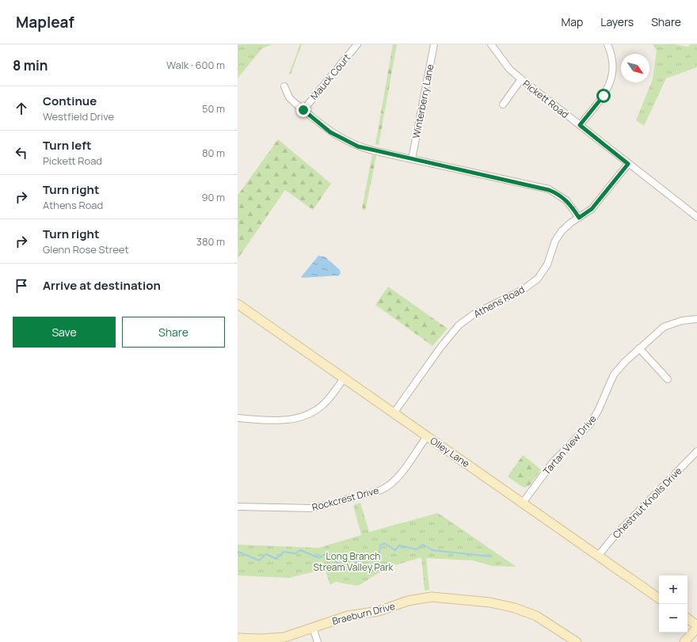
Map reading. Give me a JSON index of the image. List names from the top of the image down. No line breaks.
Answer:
{"streets":{"main road":["Olley Lane","Braeburn Drive"],"street":["Mauck Court","Pickett Road","Winterberry Lane","Athens Road","Tartan View Drive","Rockcrest Drive","Chestnut Knolls Drive"]},"crossings":[["Pickett Road","Athens Road"],["Athens Road","Olley Lane"],["Tartan View Drive","Olley Lane"],["Olley Lane","Rockcrest Drive"],["Olley Lane","Chestnut Knolls Drive"]],"parks":["Long Branch Stream Valley Park"],"north":"bottom right","page":{"header":"Mapleaf","nav":["Map","Layers","Share"],"heading":["8 min","Walk · 600 m"],"list":[["Continue","Westfield Drive","50 m"],["Turn left","Pickett Road","80 m"],["Turn right","Athens Road","90 m"],["Turn right","Glenn Rose Street","380 m"],"Arrive at destination"],"buttons":["Save","Share"],"map_buttons":["+","−"]}}
